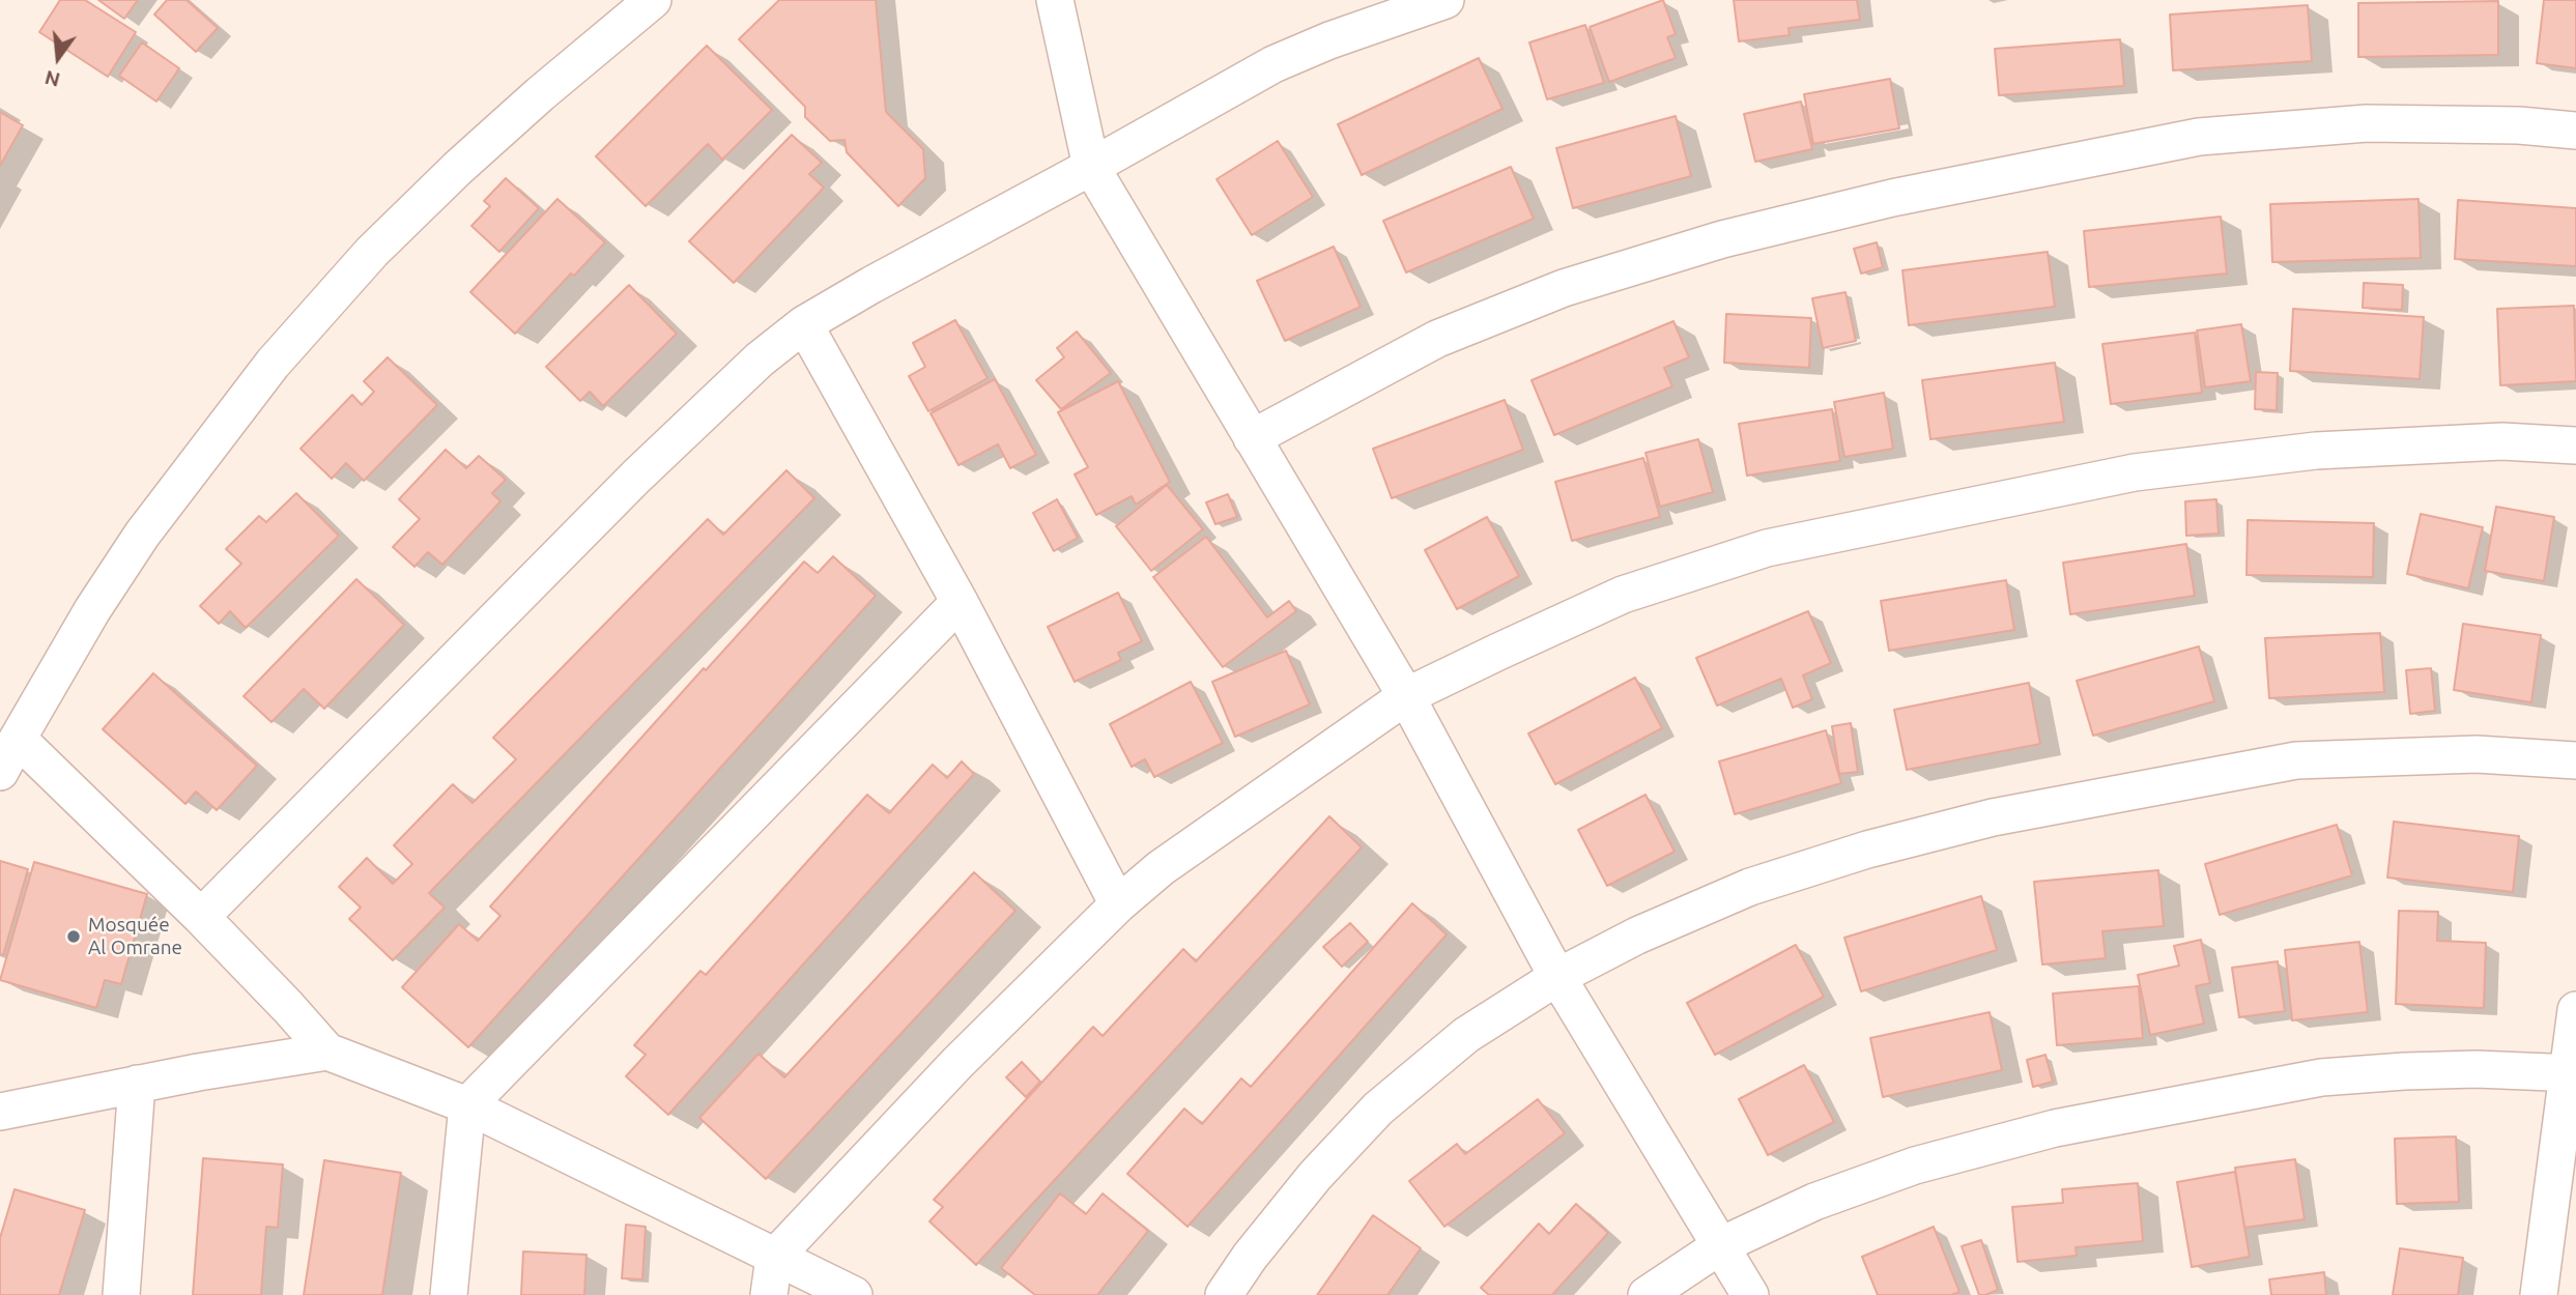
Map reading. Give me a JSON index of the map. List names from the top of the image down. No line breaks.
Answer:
{"places":["Mosquée Al Omrane"],"north":"bottom"}
